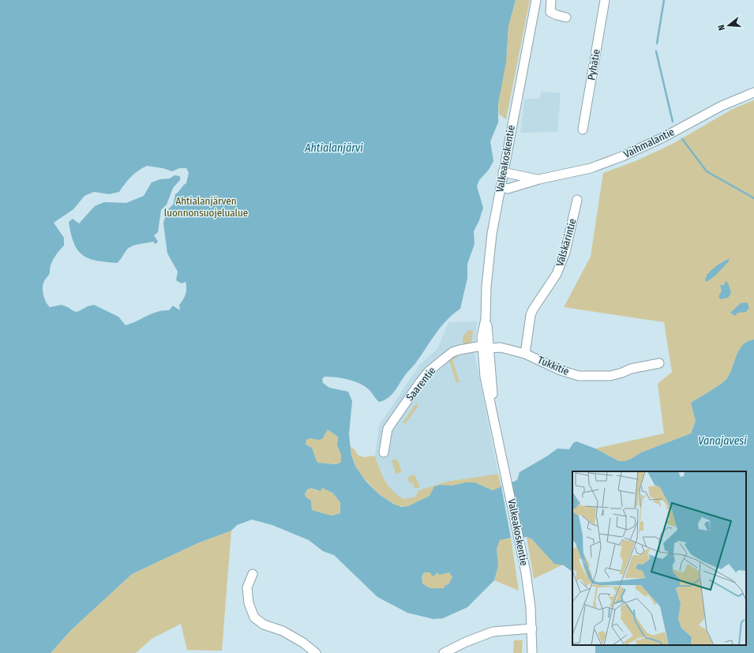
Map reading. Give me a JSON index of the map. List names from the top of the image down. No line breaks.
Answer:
{"streets":{"street":["Pyhätie","Vaihmalantie","Valkeakoskentie","Välskärintie","Tukkitie","Saarentie"]},"crossings":[["Vaihmalantie","Valkeakoskentie"],["Valkeakoskentie","Tukkitie"],["Valkeakoskentie","Saarentie"],["Välskärintie","Tukkitie"],["Tukkitie","Saarentie"]],"water":["Ahtialanjärvi","Vanajavesi"],"parks":["Ahtialanjärven luonnonsuojelualue"],"north":"left"}
